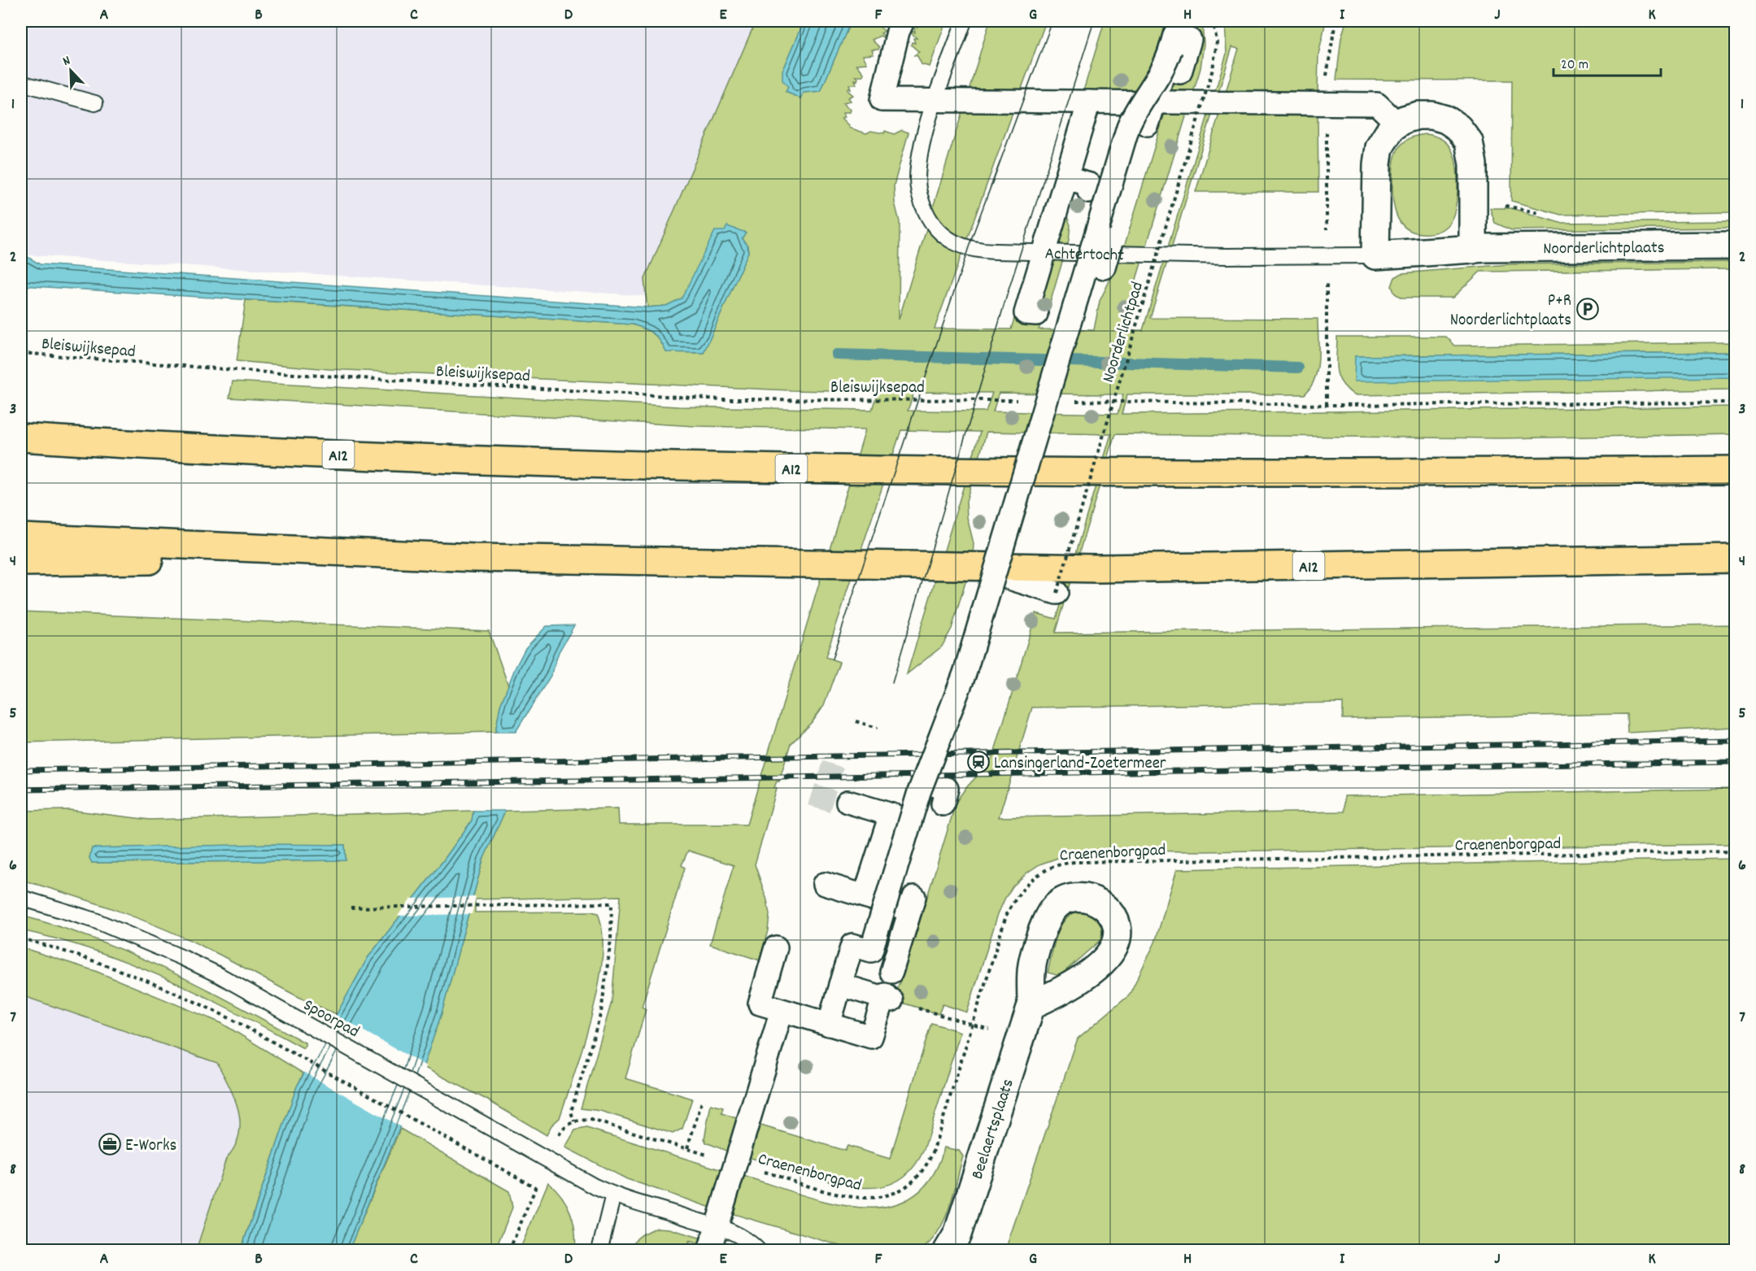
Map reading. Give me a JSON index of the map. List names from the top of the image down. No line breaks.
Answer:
{"streets":{"highway":["A12"],"street":["Noorderlichtplaats","Beelaertsplaats"],"lane":["Achtertocht","Spoorpad"],"path":["Noorderlichtpad","Bleiswijksepad","Craenenborgpad"]},"crossings":[["Noorderlichtplaats","Achtertocht"]],"places":{"parking":["P+R Noorderlichtplaats"],"station":["Lansingerland-Zoetermeer"],"office":["E-Works"]},"scale_bar":"20 m","north":"top left","grid":{"columns":["A","B","C","D","E","F","G","H","I","J","K"],"rows":["1","2","3","4","5","6","7","8"]}}
